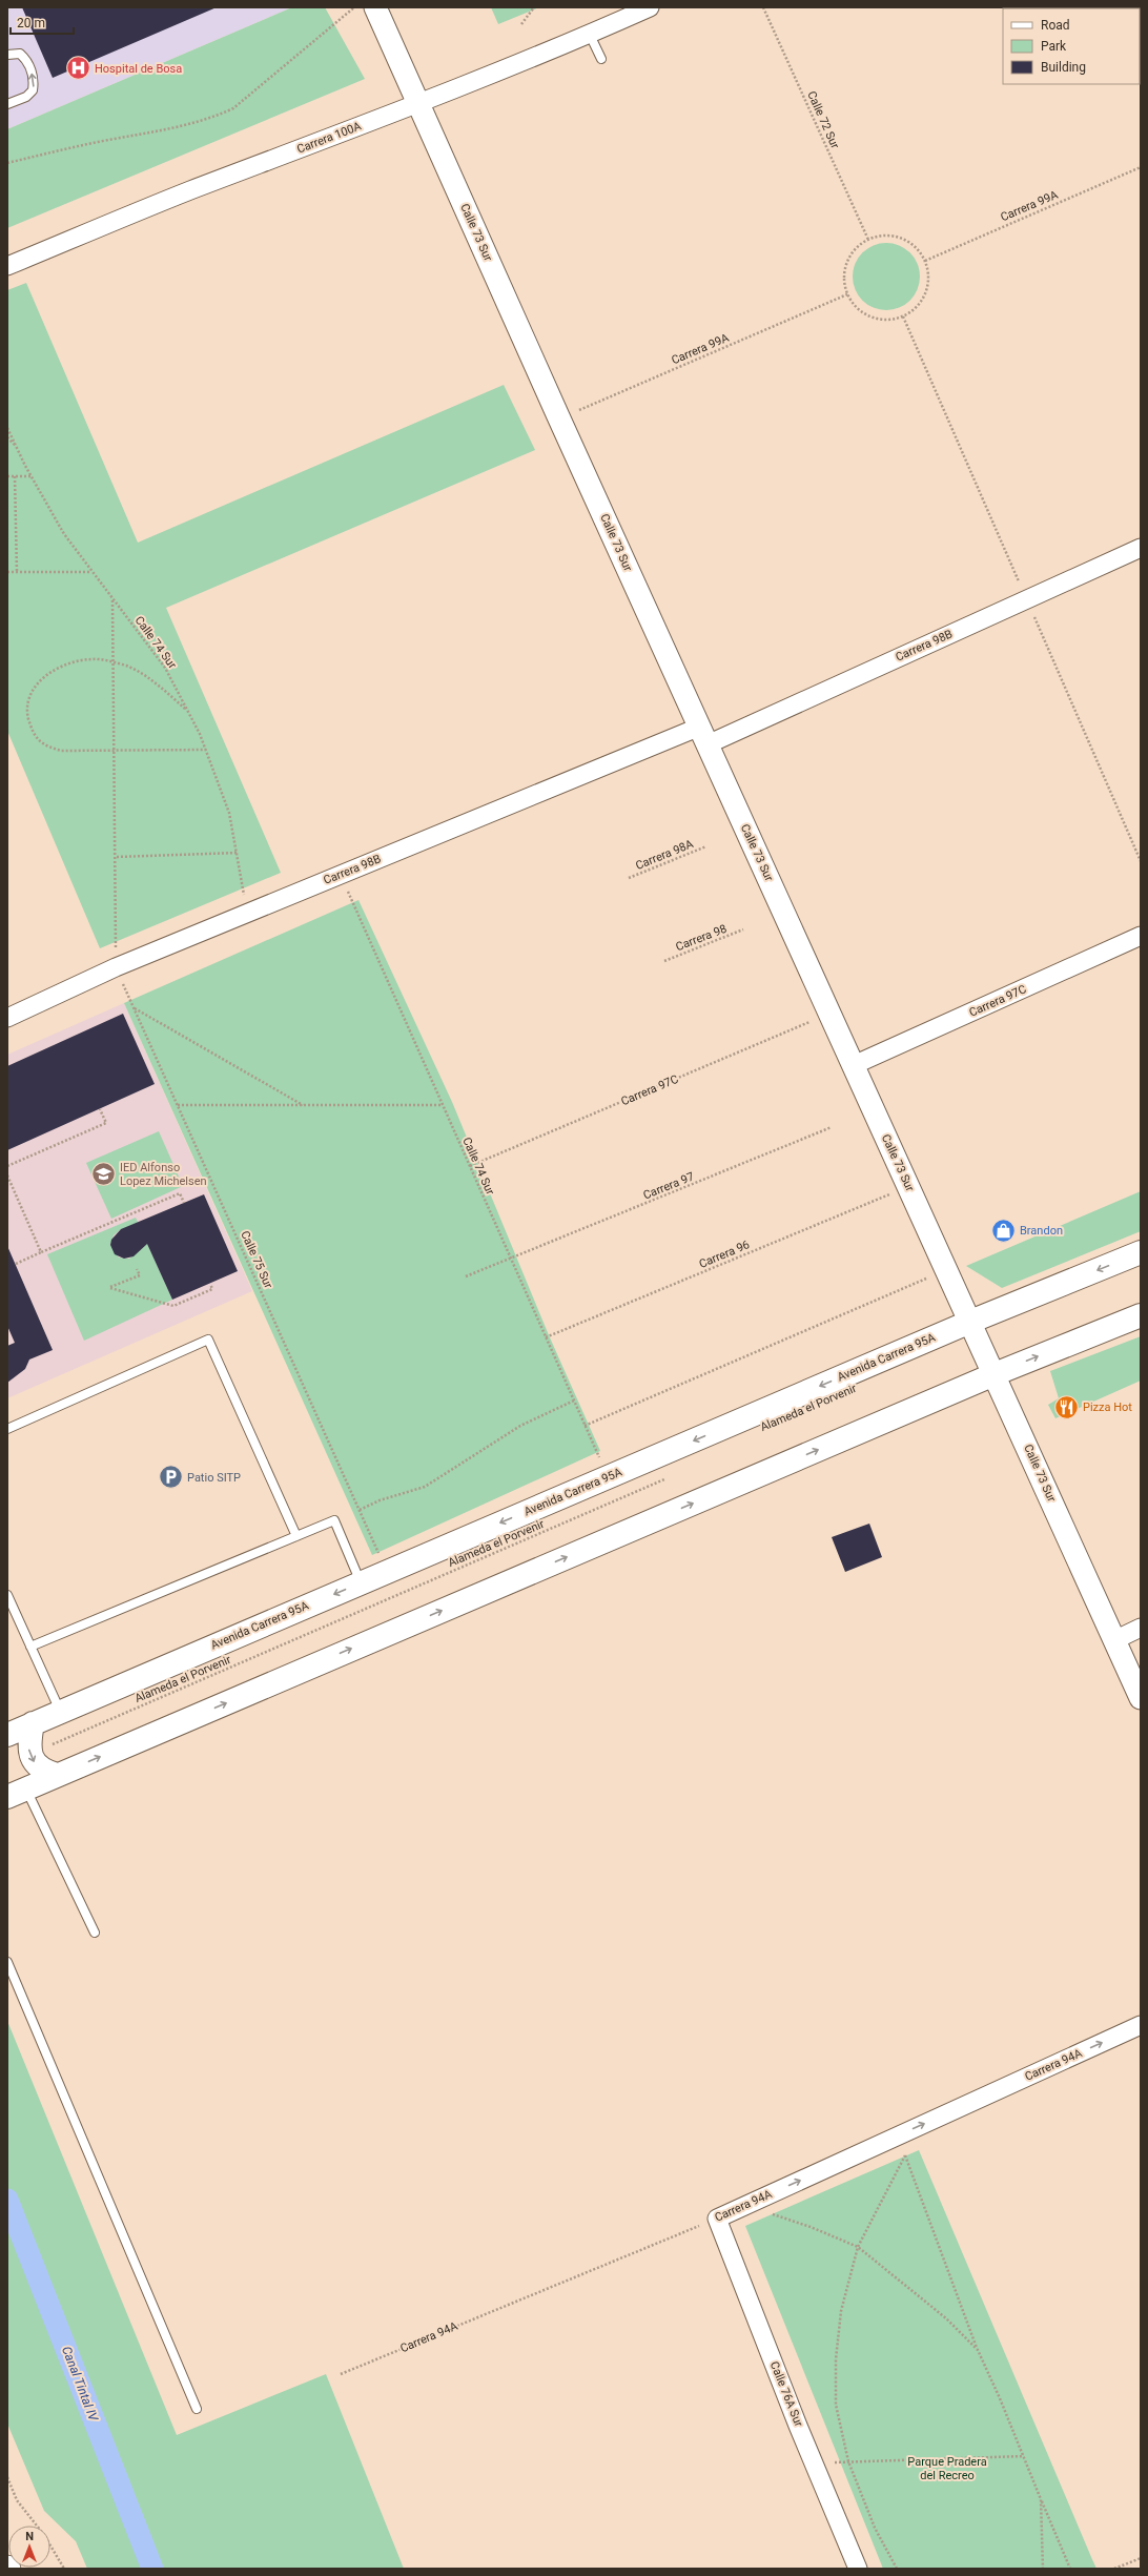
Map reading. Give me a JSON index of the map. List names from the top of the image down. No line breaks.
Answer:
{"streets":{"main road":["Avenida Carrera 95A"],"street":["Carrera 100A","Calle 73 Sur","Carrera 98B","Carrera 97C","Carrera 94A","Calle 76A Sur"],"path":["Calle 72 Sur","Carrera 99A","Calle 74 Sur","Carrera 98A","Carrera 98","Carrera 97","Carrera 96","Calle 75 Sur","Alameda el Porvenir"]},"crossings":[["Calle 72 Sur","Carrera 99A"],["Carrera 100A","Calle 73 Sur"],["Carrera 99A","Calle 73 Sur"],["Calle 73 Sur","Carrera 98B"],["Calle 73 Sur","Carrera 97C"],["Calle 73 Sur","Carrera 96"],["Calle 73 Sur","Avenida Carrera 95A"],["Calle 74 Sur","Carrera 98B"],["Calle 74 Sur","Carrera 97C"],["Calle 74 Sur","Carrera 97"],["Calle 74 Sur","Carrera 96"],["Carrera 98B","Calle 75 Sur"],["Carrera 94A","Calle 76A Sur"]],"one_way":["Carrera 94A"],"water":["Canal Tintal IV"],"parks":["Parque Pradera del Recreo"],"places":{"hospital":["Hospital de Bosa"],"school or university":["IED Alfonso Lopez Michelsen"],"shop":["Brandon"],"restaurant":["Pizza Hot"],"parking":["Patio SITP"]},"legend":["Road","Park","Building"],"scale_bar":"20 m","north":"top"}
